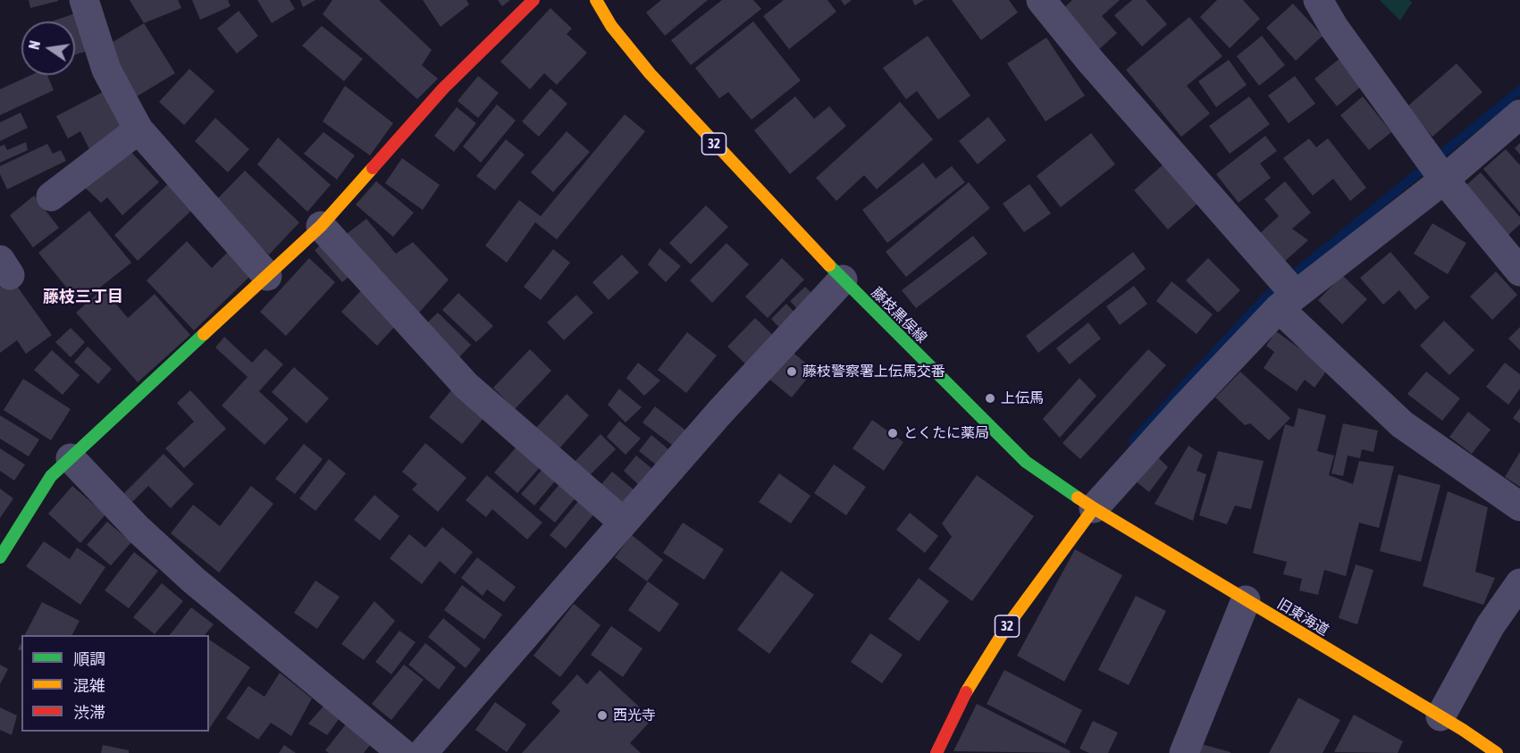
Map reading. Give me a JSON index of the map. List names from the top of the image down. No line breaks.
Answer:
{"streets":{"street":["32","藤枝黒俣線","旧東海道"]},"crossings":[["32","藤枝黒俣線"],["32","旧東海道"],["藤枝黒俣線","旧東海道"]],"districts":["藤枝三丁目"],"places":["藤枝警察署上伝馬交番","上伝馬","とくたに薬局","西光寺"],"legend":["順調","混雑","渋滞"],"north":"left"}
